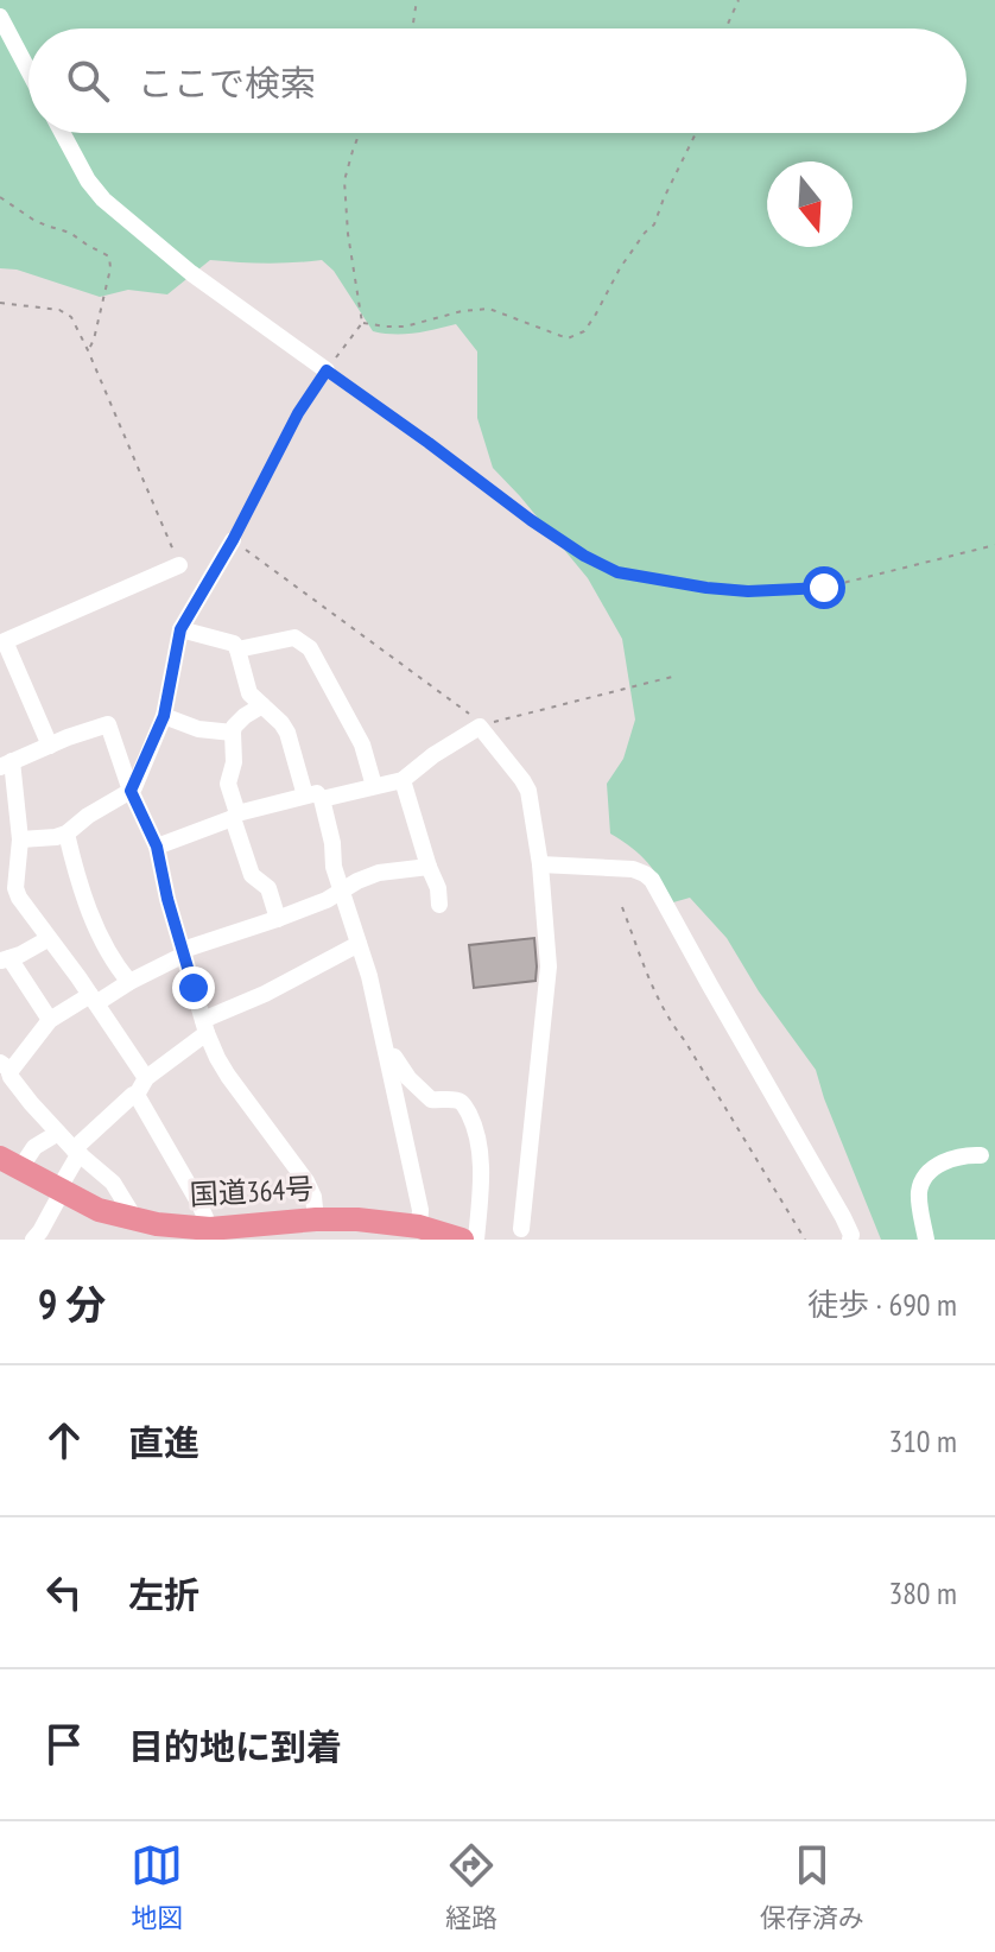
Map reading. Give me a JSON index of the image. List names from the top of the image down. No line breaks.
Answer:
{"streets":{"highway":["国道364号"]},"north":"bottom","page":{"search":"ここで検索","heading":["9 分","徒歩 · 690 m"],"list":[["直進","310 m"],["左折","380 m"],"目的地に到着"],"nav":["地図","経路","保存済み"]}}
